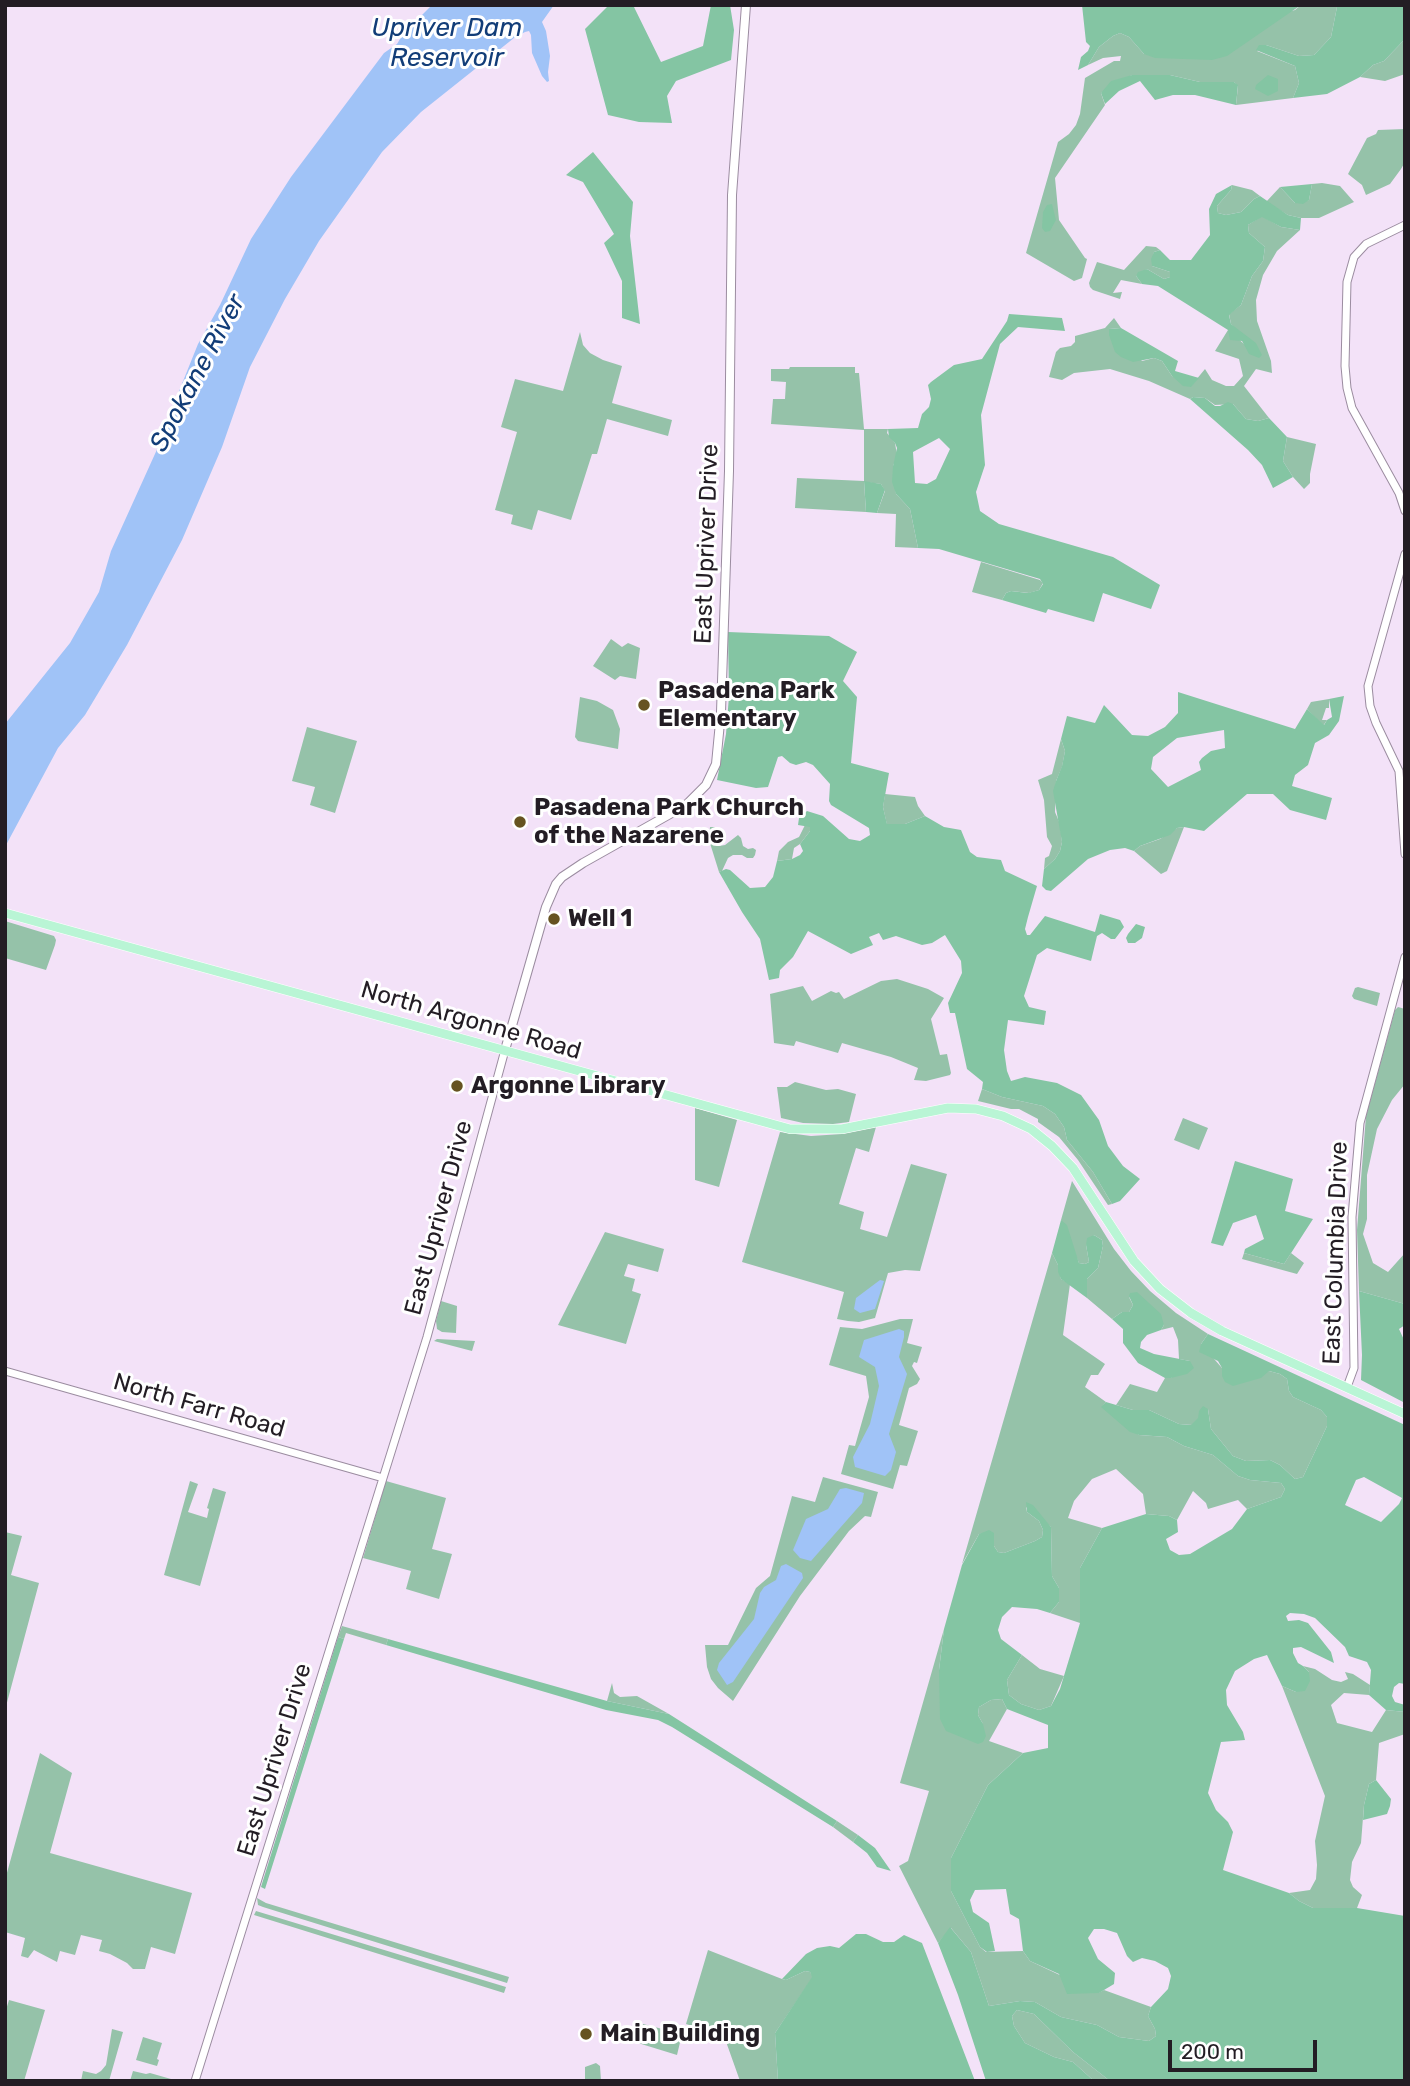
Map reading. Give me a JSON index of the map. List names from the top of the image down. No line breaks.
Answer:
{"streets":{"main road":["East Upriver Drive","North Argonne Road"],"street":["East Columbia Drive","North Farr Road"]},"crossings":[["East Upriver Drive","North Argonne Road"],["East Upriver Drive","North Farr Road"],["North Argonne Road","East Columbia Drive"]],"water":["Upriver Dam Reservoir","Spokane River"],"places":["Pasadena Park Elementary","Pasadena Park Church of the Nazarene","Well 1","Argonne Library","Main Building"],"scale_bar":"200 m"}
